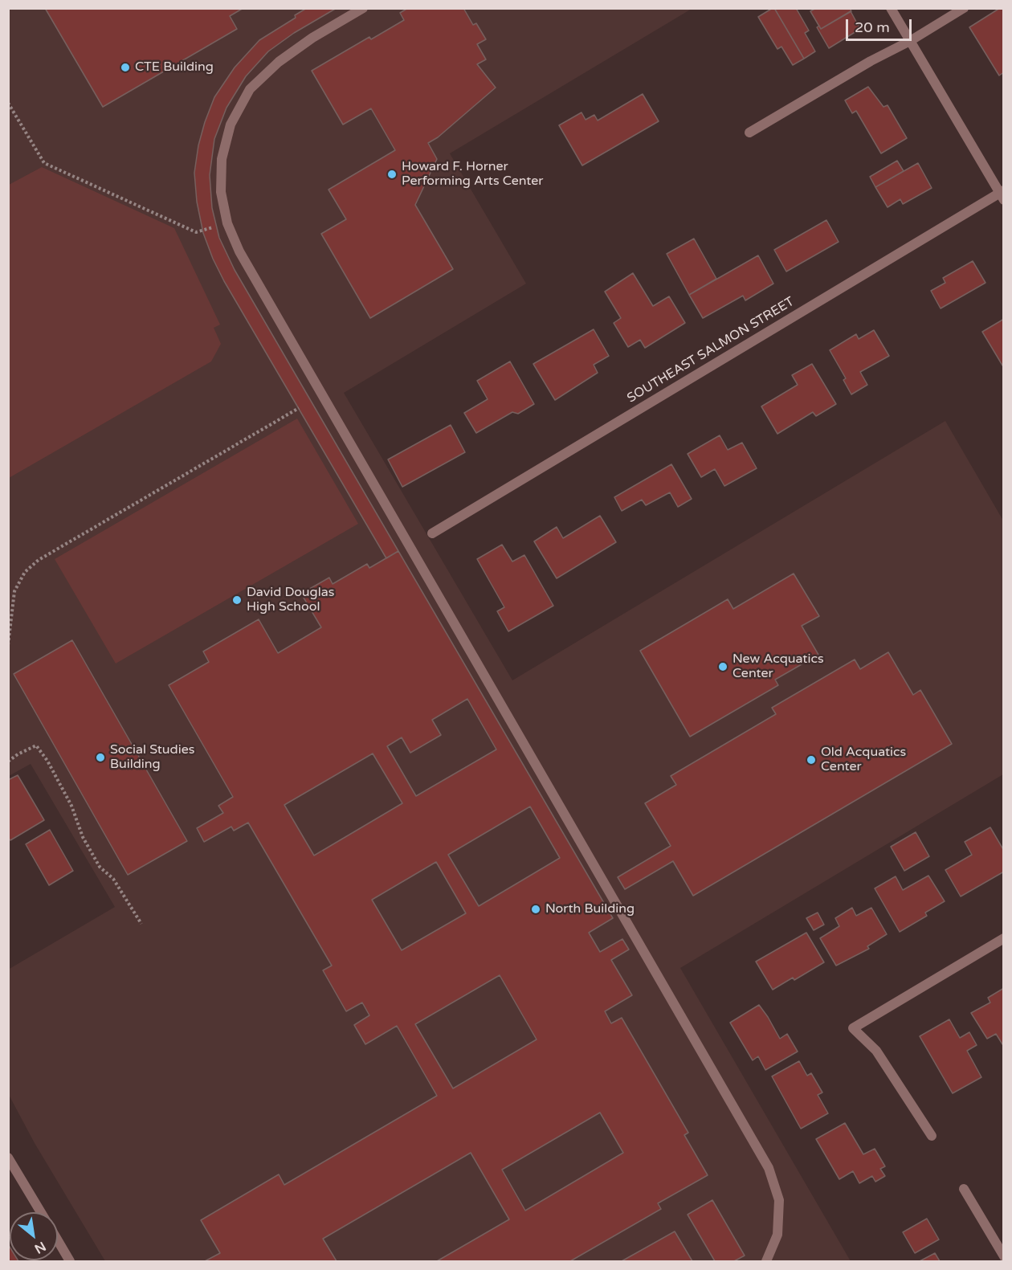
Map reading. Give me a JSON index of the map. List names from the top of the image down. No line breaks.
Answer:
{"streets":{"street":["SOUTHEAST SALMON STREET"]},"places":["CTE Building","Howard F. Horner Performing Arts Center","David Douglas High School","New Acquatics Center","Social Studies Building","Old Acquatics Center","North Building"],"scale_bar":"20 m","north":"bottom right"}
